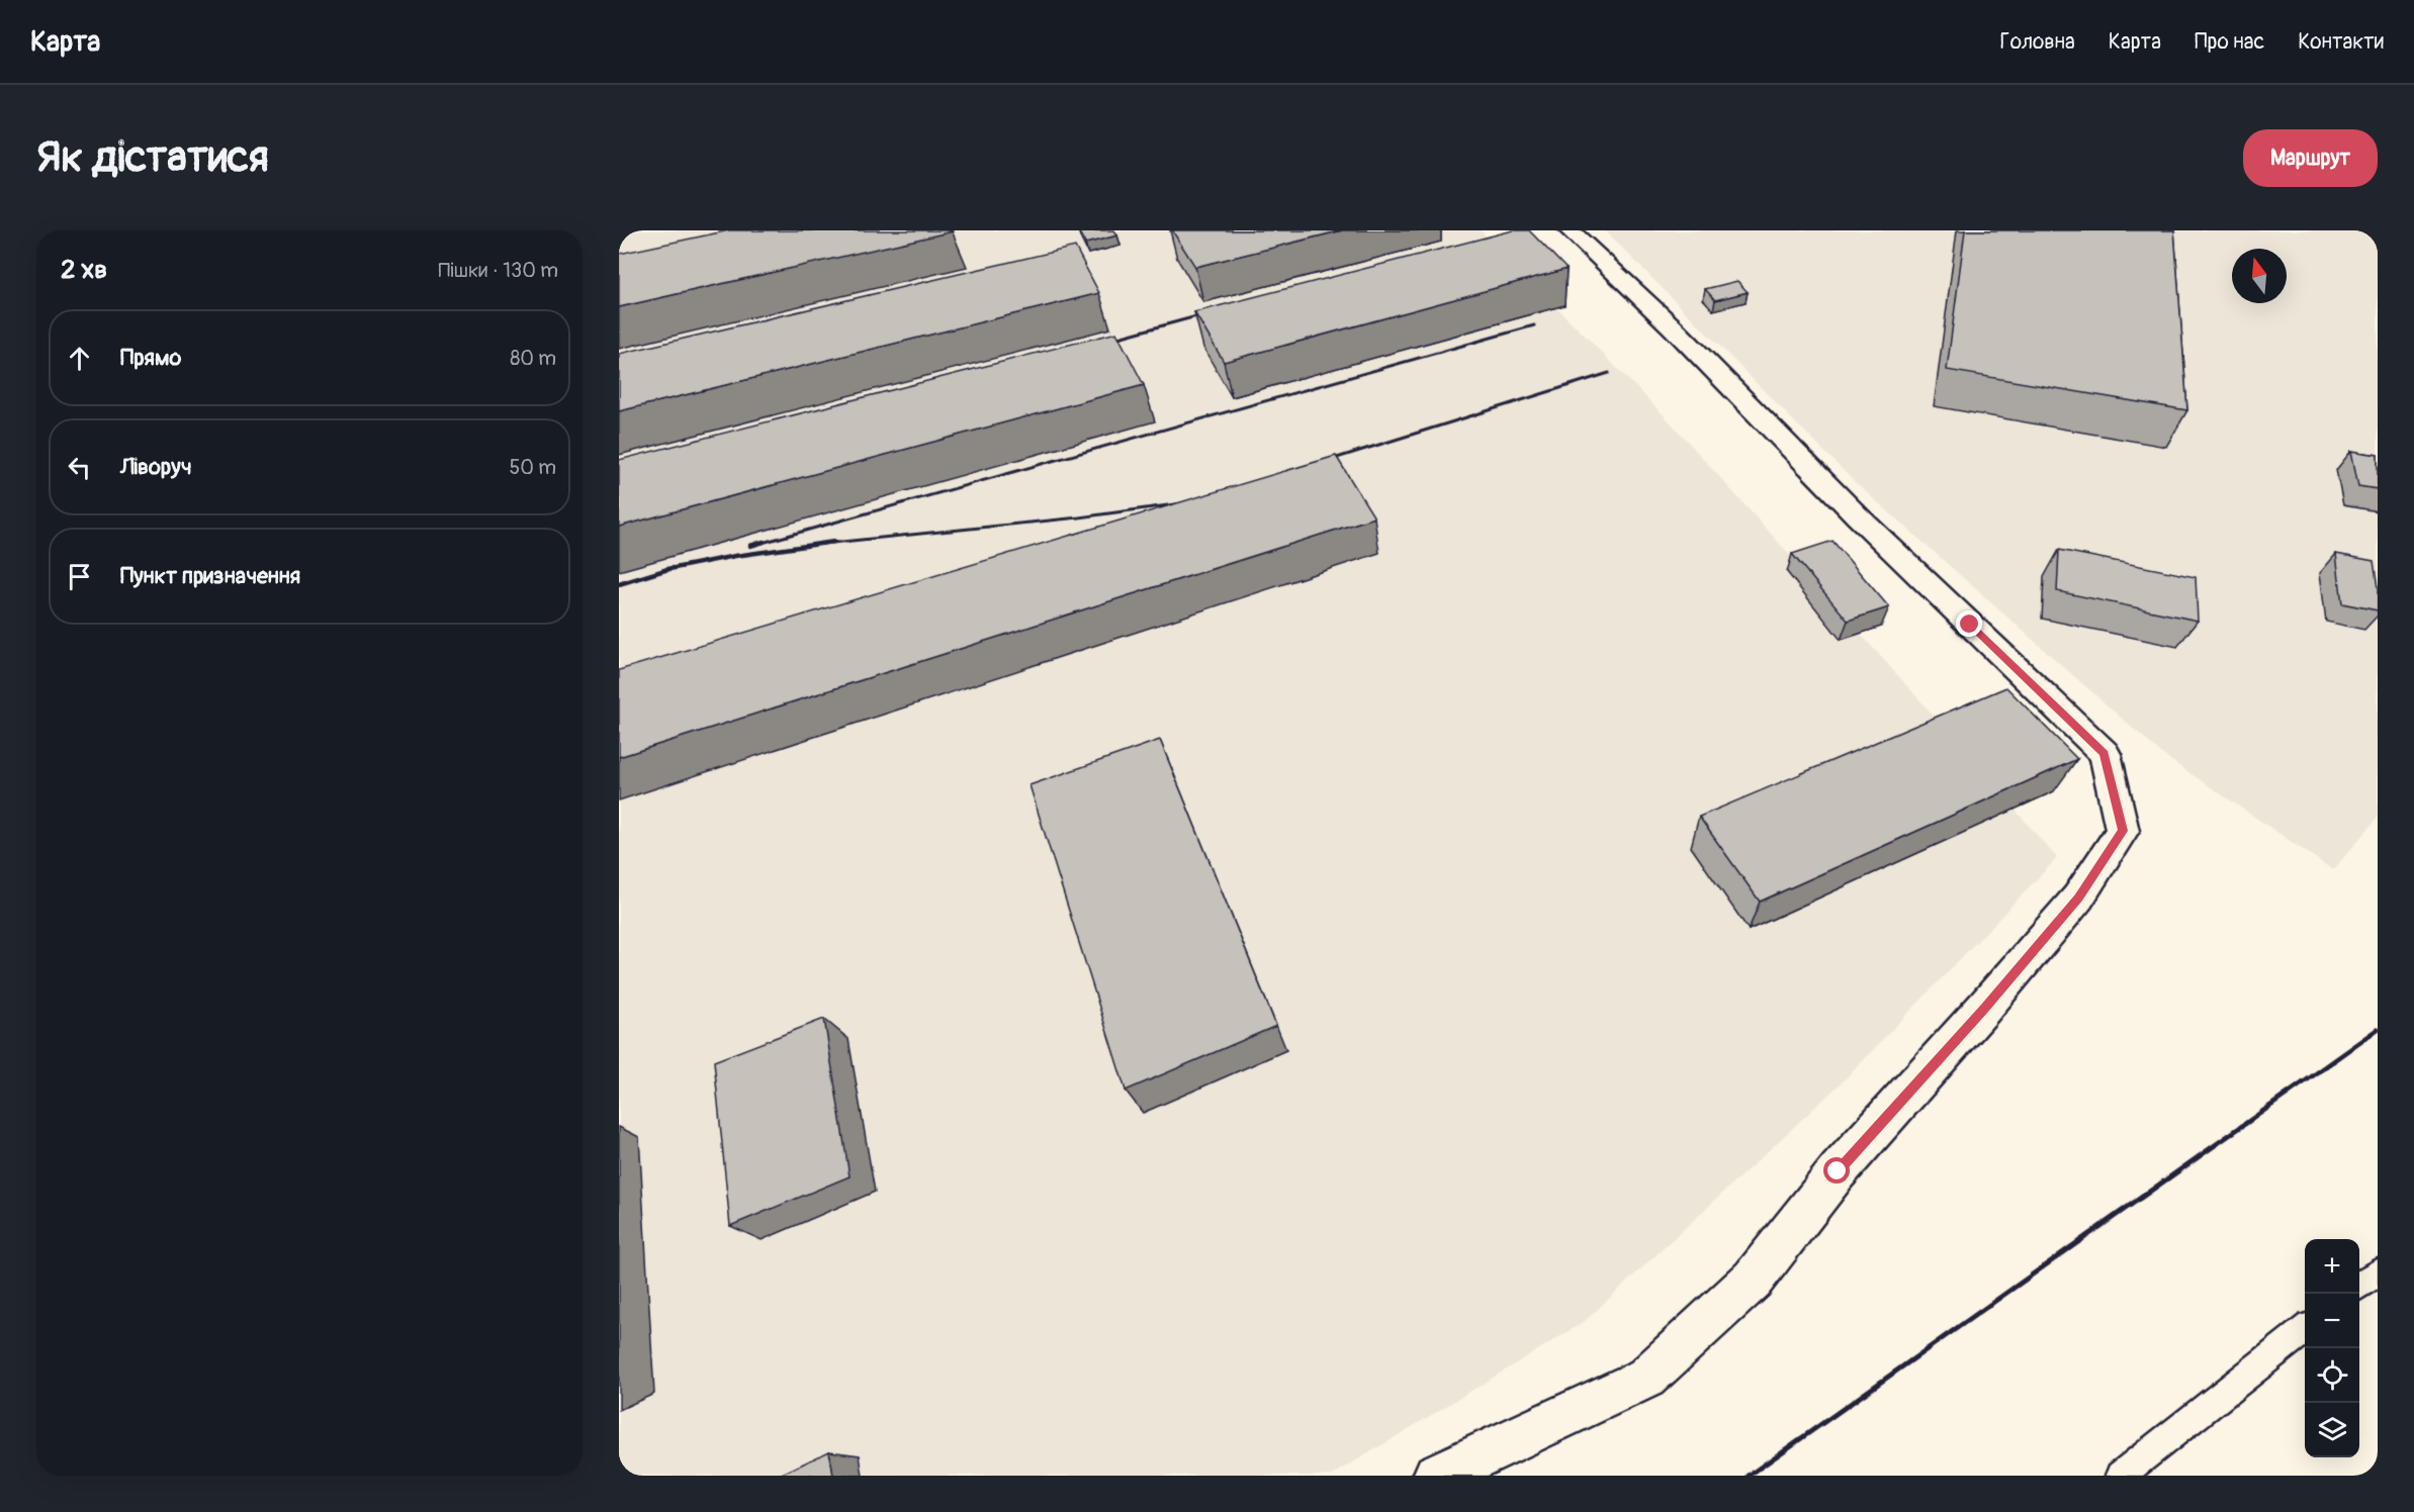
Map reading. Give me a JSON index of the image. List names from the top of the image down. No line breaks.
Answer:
{"north":"top","page":{"header":"Карта","nav":["Головна","Карта","Про нас","Контакти"],"buttons":"Маршрут","title":"Як дістатися","heading":["2 хв","Пішки · 130 m"],"list":[["Прямо","80 m"],["Ліворуч","50 m"],"Пункт призначення"],"map_buttons":["+","−"]}}
